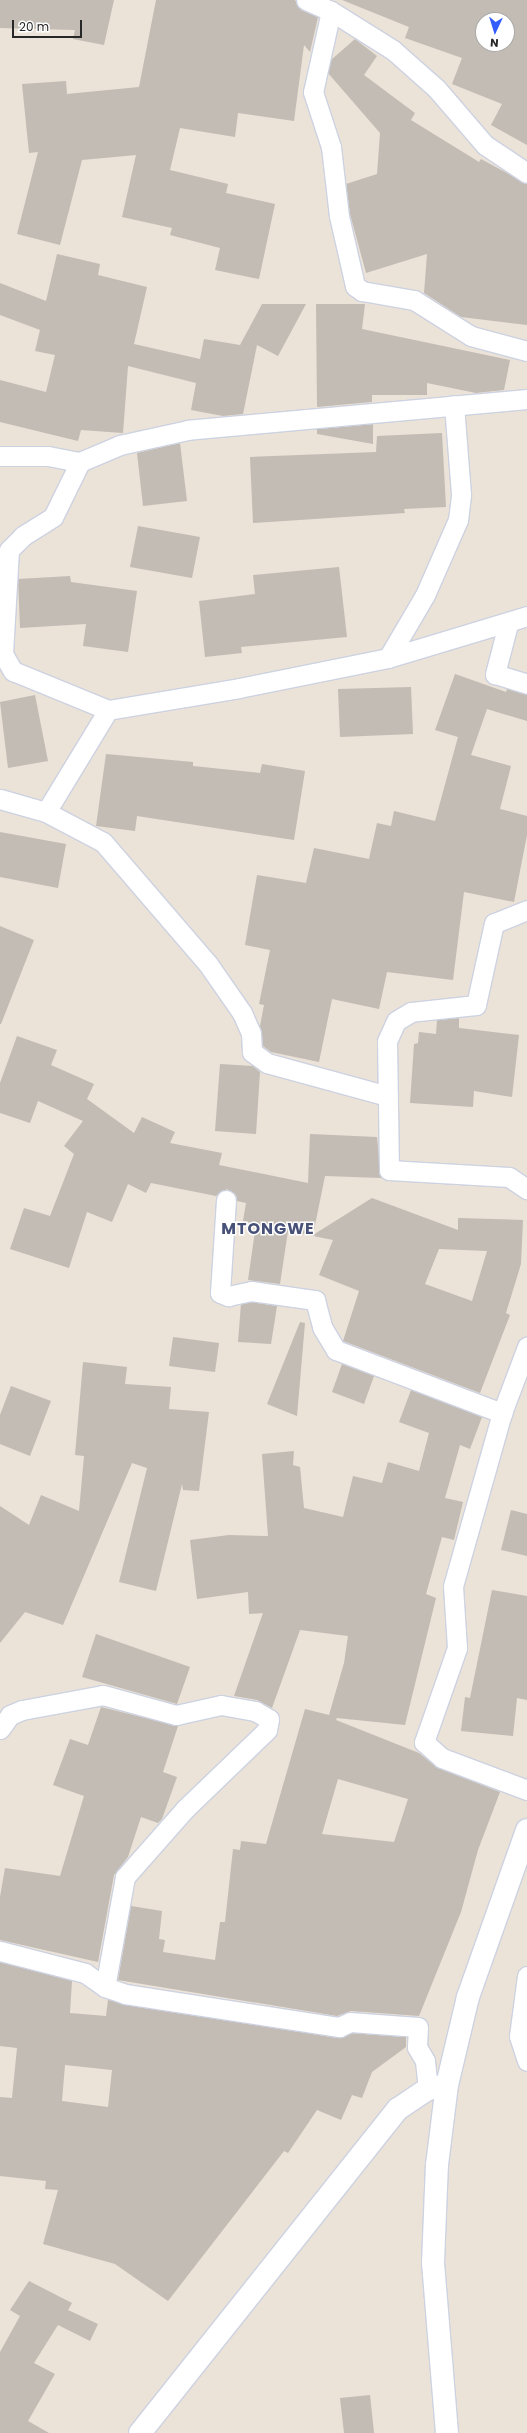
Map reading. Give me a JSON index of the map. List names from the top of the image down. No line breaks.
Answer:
{"districts":["MTONGWE"],"scale_bar":"20 m","north":"bottom"}
